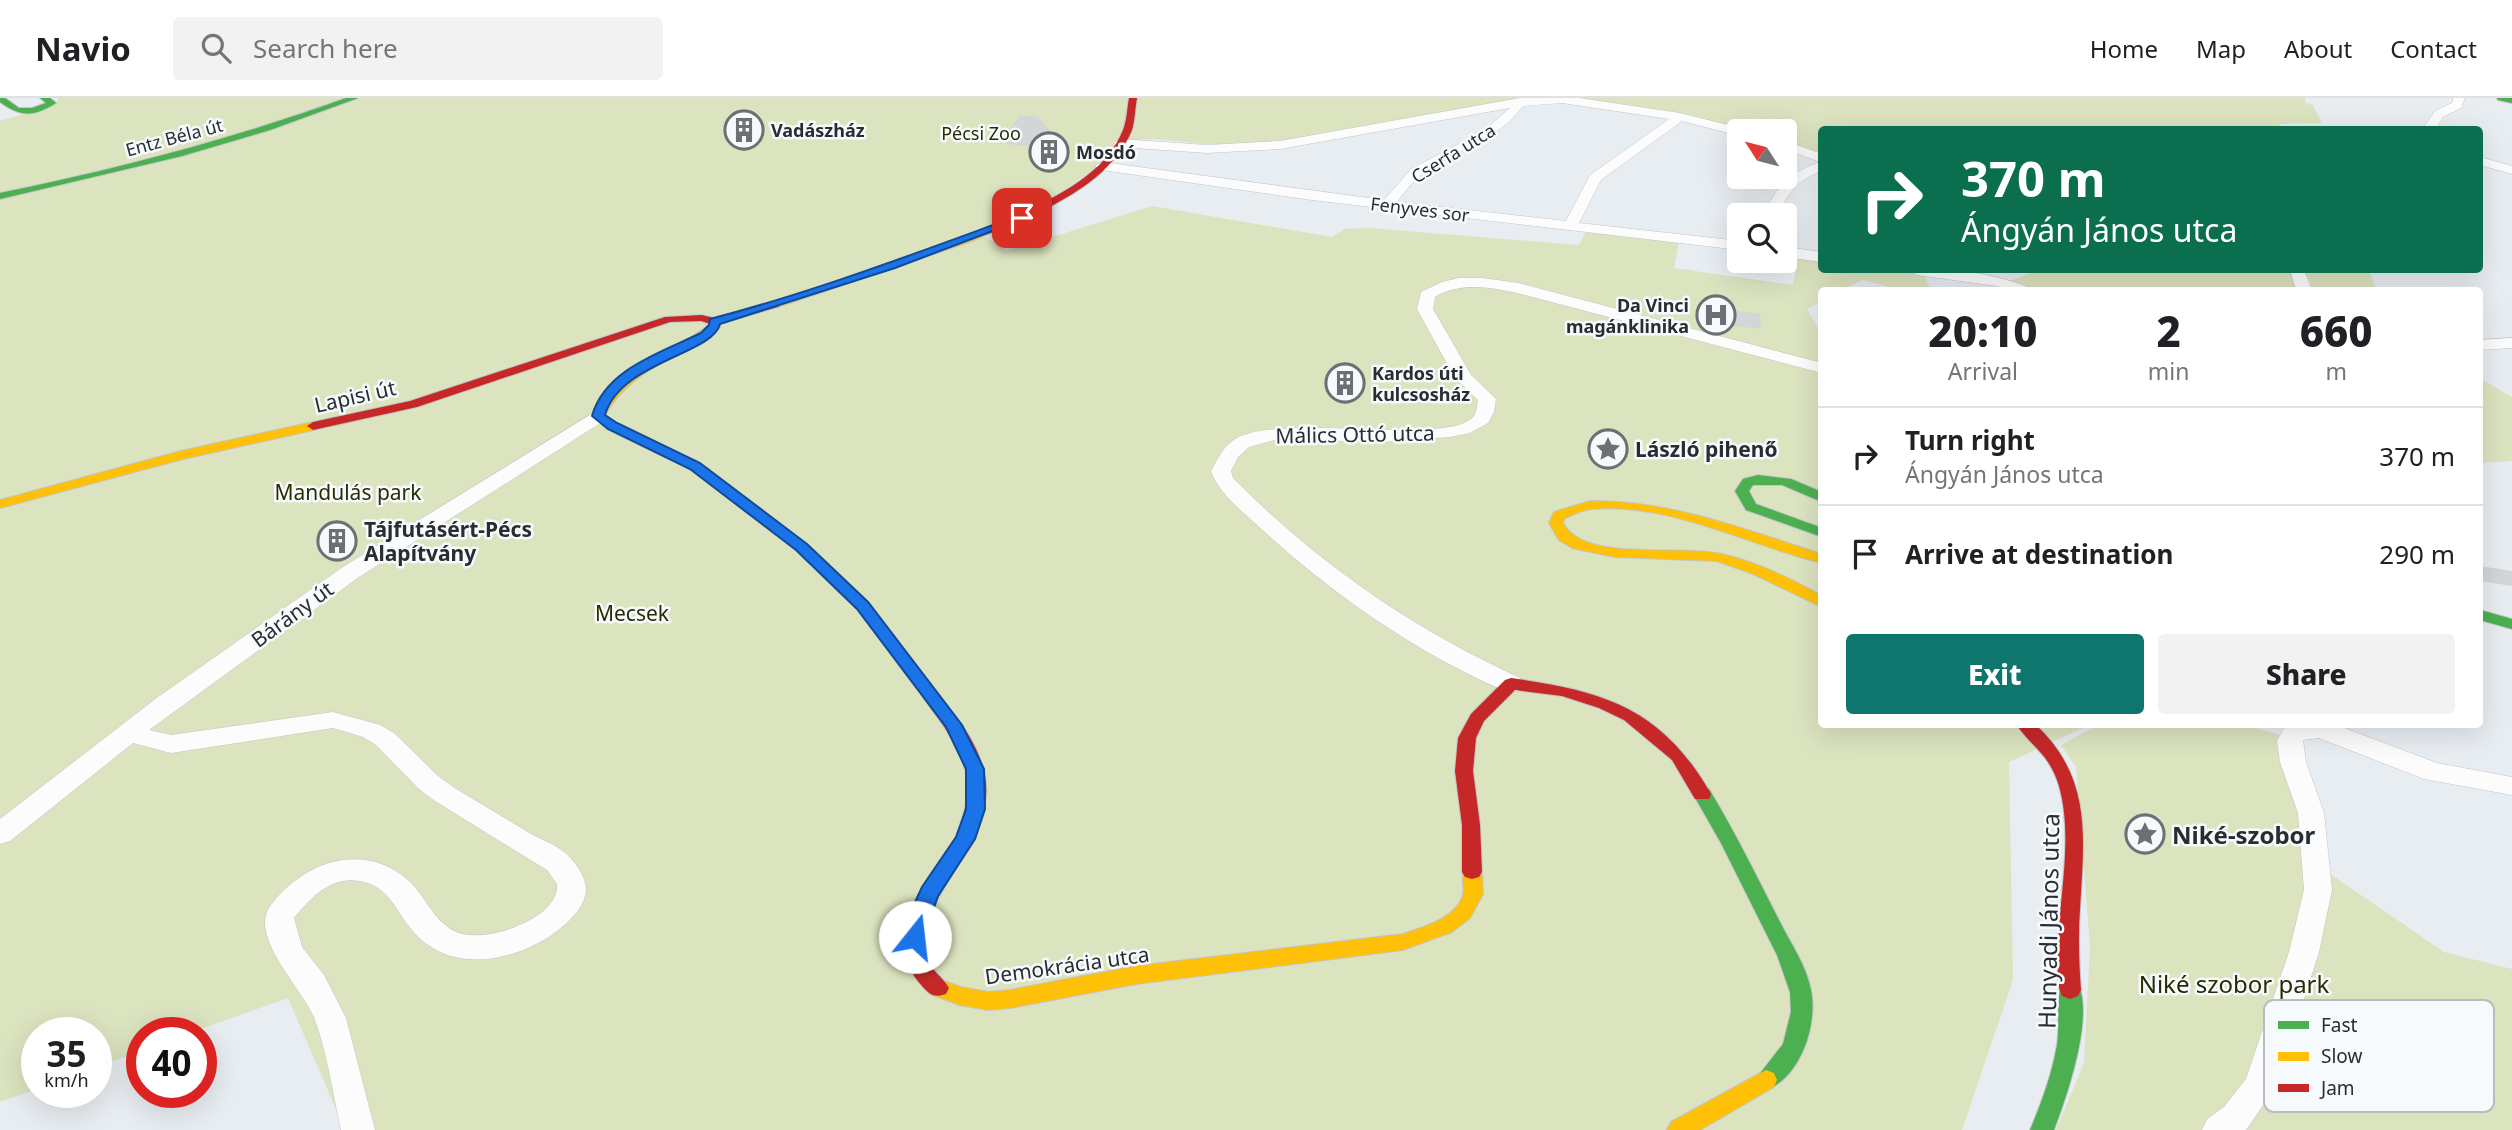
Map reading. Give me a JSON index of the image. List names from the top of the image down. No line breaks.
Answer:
{"streets":{"street":["Entz Béla út","Cserfa utca","Fenyves sor","Lapisi út","Málics Ottó utca","Bárány út","Hunyadi János utca","Demokrácia utca"]},"crossings":[["Cserfa utca","Fenyves sor"],["Málics Ottó utca","Demokrácia utca"],["Bárány út","Demokrácia utca"]],"parks":["Pécsi Zoo","Mandulás park","Mecsek","Niké szobor park"],"places":{"building":["Vadászház","Mosdó","Kardos úti kulcsosház","Tájfutásért-Pécs Alapítvány"],"hospital":["Da Vinci magánklinika"],"place":["László pihenő","Niké-szobor"]},"legend":["Fast","Slow","Jam"],"north":"top left","page":{"header":"Navio","search":"Search here","nav":["Home","Map","About","Contact"],"turn":["370 m","Ángyán János utca"],"eta":["20:10","Arrival","2","min","660","m"],"list":[{"name":"Turn right","note":"Ángyán János utca","value":"370 m"},{"name":"Arrive at destination","value":"290 m"}],"buttons":["Exit","Share"],"speed":"35 km/h","limit":"40"}}
